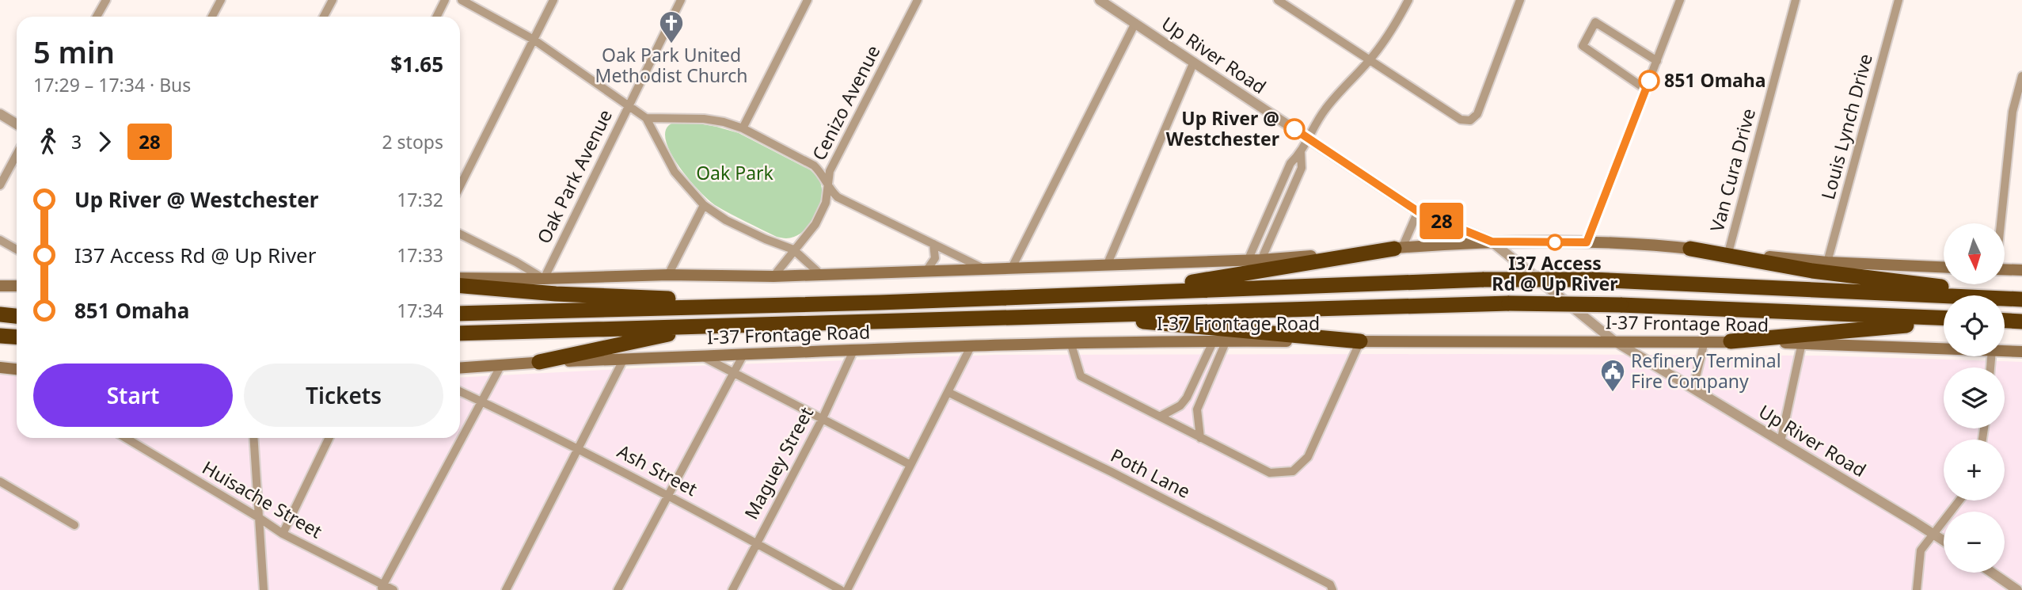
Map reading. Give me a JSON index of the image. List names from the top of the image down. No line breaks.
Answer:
{"streets":{"main road":["I-37 Frontage Road"],"street":["Up River Road","Cenizo Avenue","Louis Lynch Drive","Van Cura Drive","Oak Park Avenue","Maguey Street","Ash Street","Poth Lane","Huisache Street"]},"crossings":[["Up River Road","I-37 Frontage Road"],["I-37 Frontage Road","Maguey Street"],["Maguey Street","Ash Street"]],"parks":["Oak Park"],"places":{"church":["Oak Park United Methodist Church"],"other":["851 Omaha","Up River @ Westchester","I37 Access Rd @ Up River"],"public building":["Refinery Terminal Fire Company"]},"lines":["bus line 28"],"north":"bottom","page":{"on_map":"28","heading":["5 min","17:29 – 17:34 · Bus","$1.65"],"legs":["3","28","2 stops"],"list":[{"name":"Up River @ Westchester","value":"17:32"},{"name":"I37 Access Rd @ Up River","value":"17:33"},{"name":"851 Omaha","value":"17:34"}],"map_buttons":["+","−"],"buttons":["Start","Tickets"]}}
